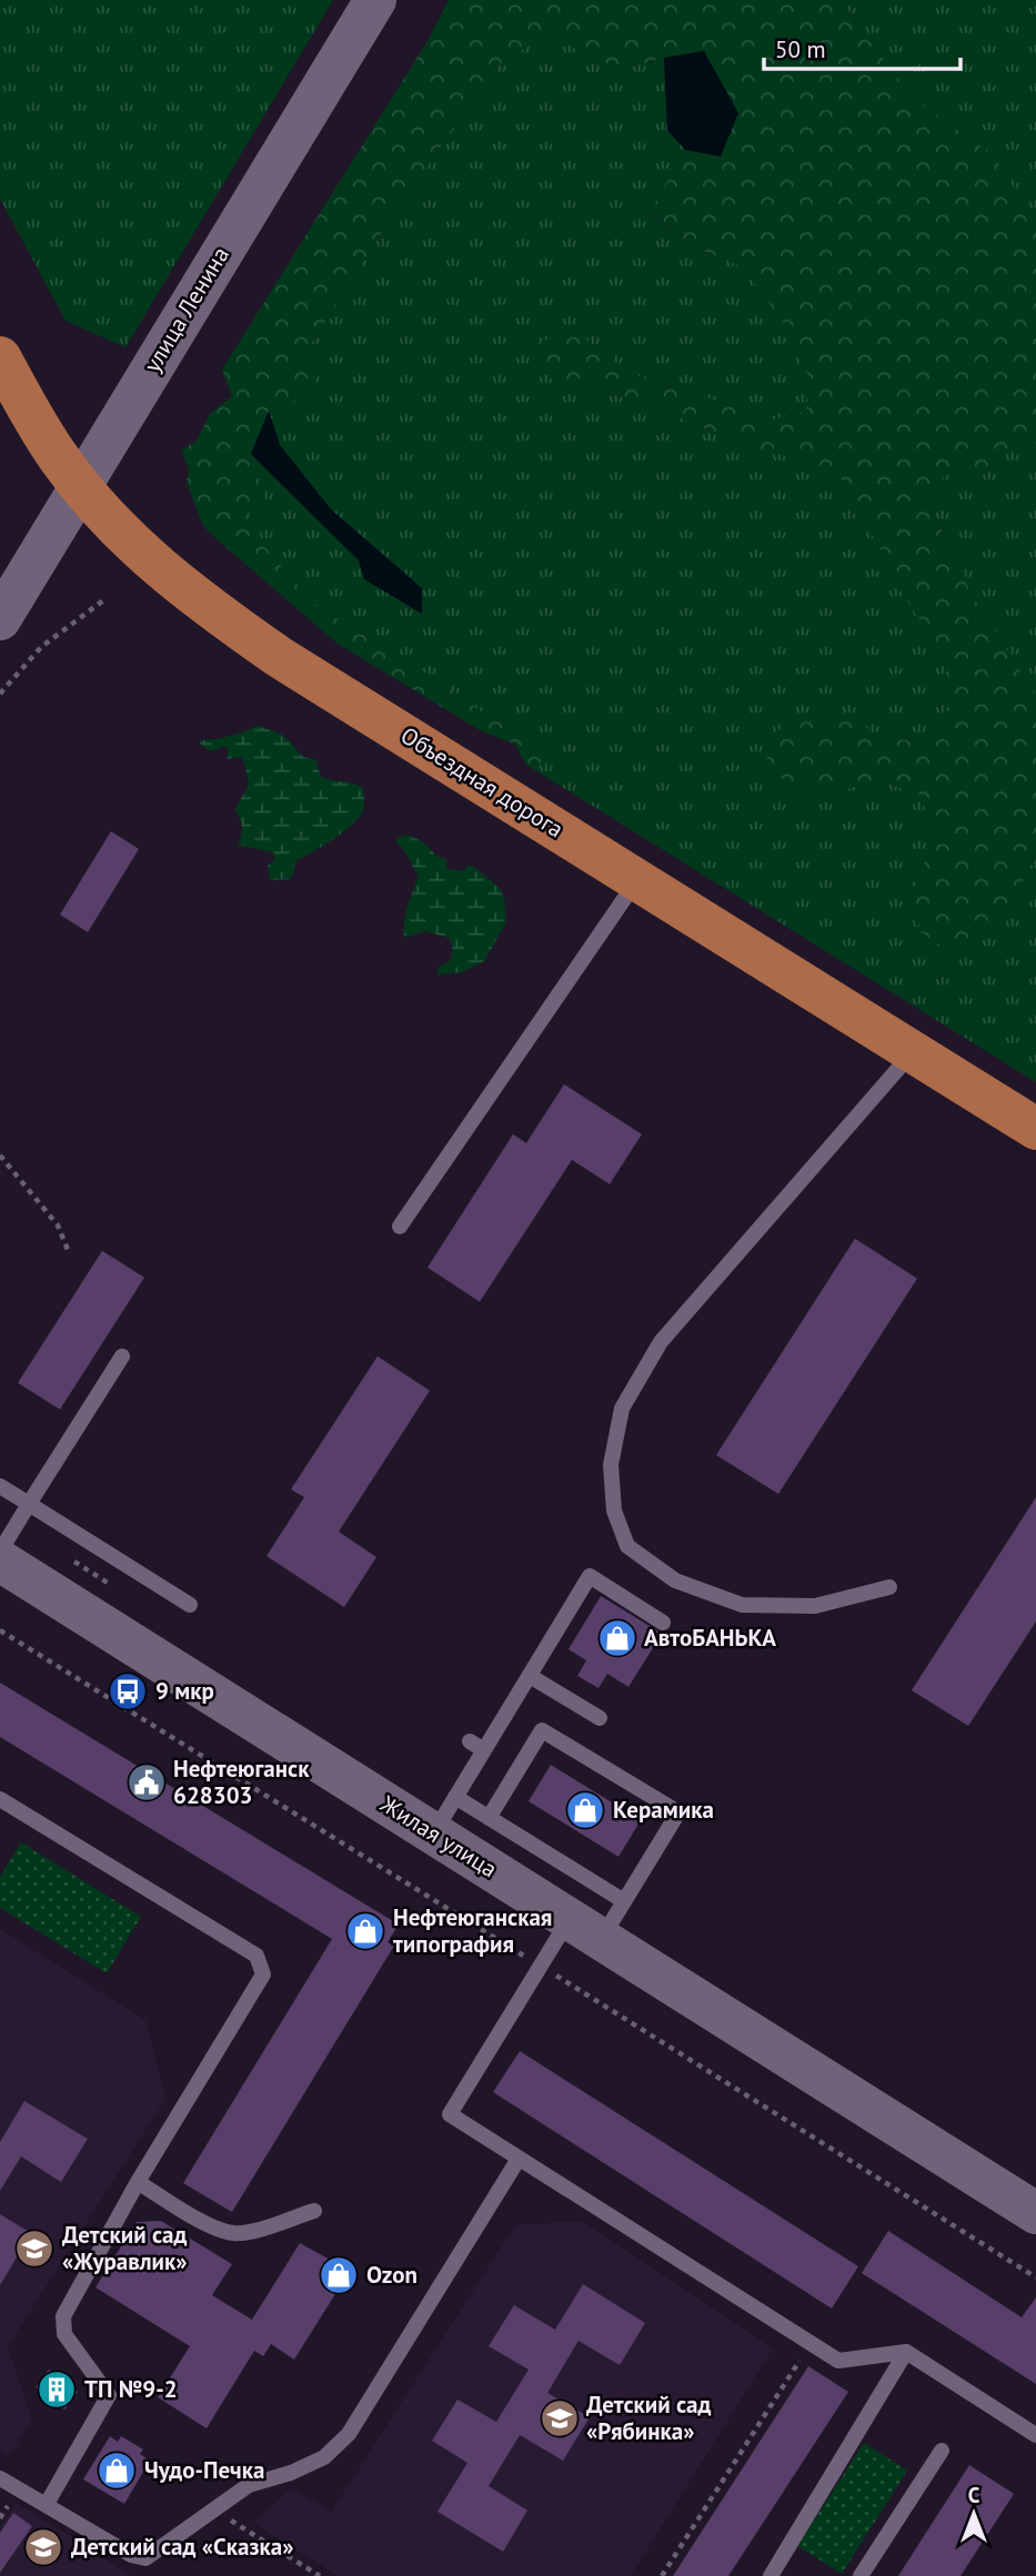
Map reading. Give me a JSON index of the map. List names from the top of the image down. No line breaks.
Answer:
{"streets":{"main road":["улица Ленина","Объездная дорога","Жилая улица"]},"crossings":[["улица Ленина","Объездная дорога"]],"places":{"shop":["АвтоБАНЬКА","Керамика","Нефтеюганская типография","Ozon","Чудо-Печка"],"bus stop":["9 мкр"],"public building":["Нефтеюганск 628303"],"school or university":["Детский сад «Журавлик»","Детский сад «Рябинка»","Детский сад «Сказка»"],"building":["ТП №9-2"]},"scale_bar":"50 m","north":"top"}
